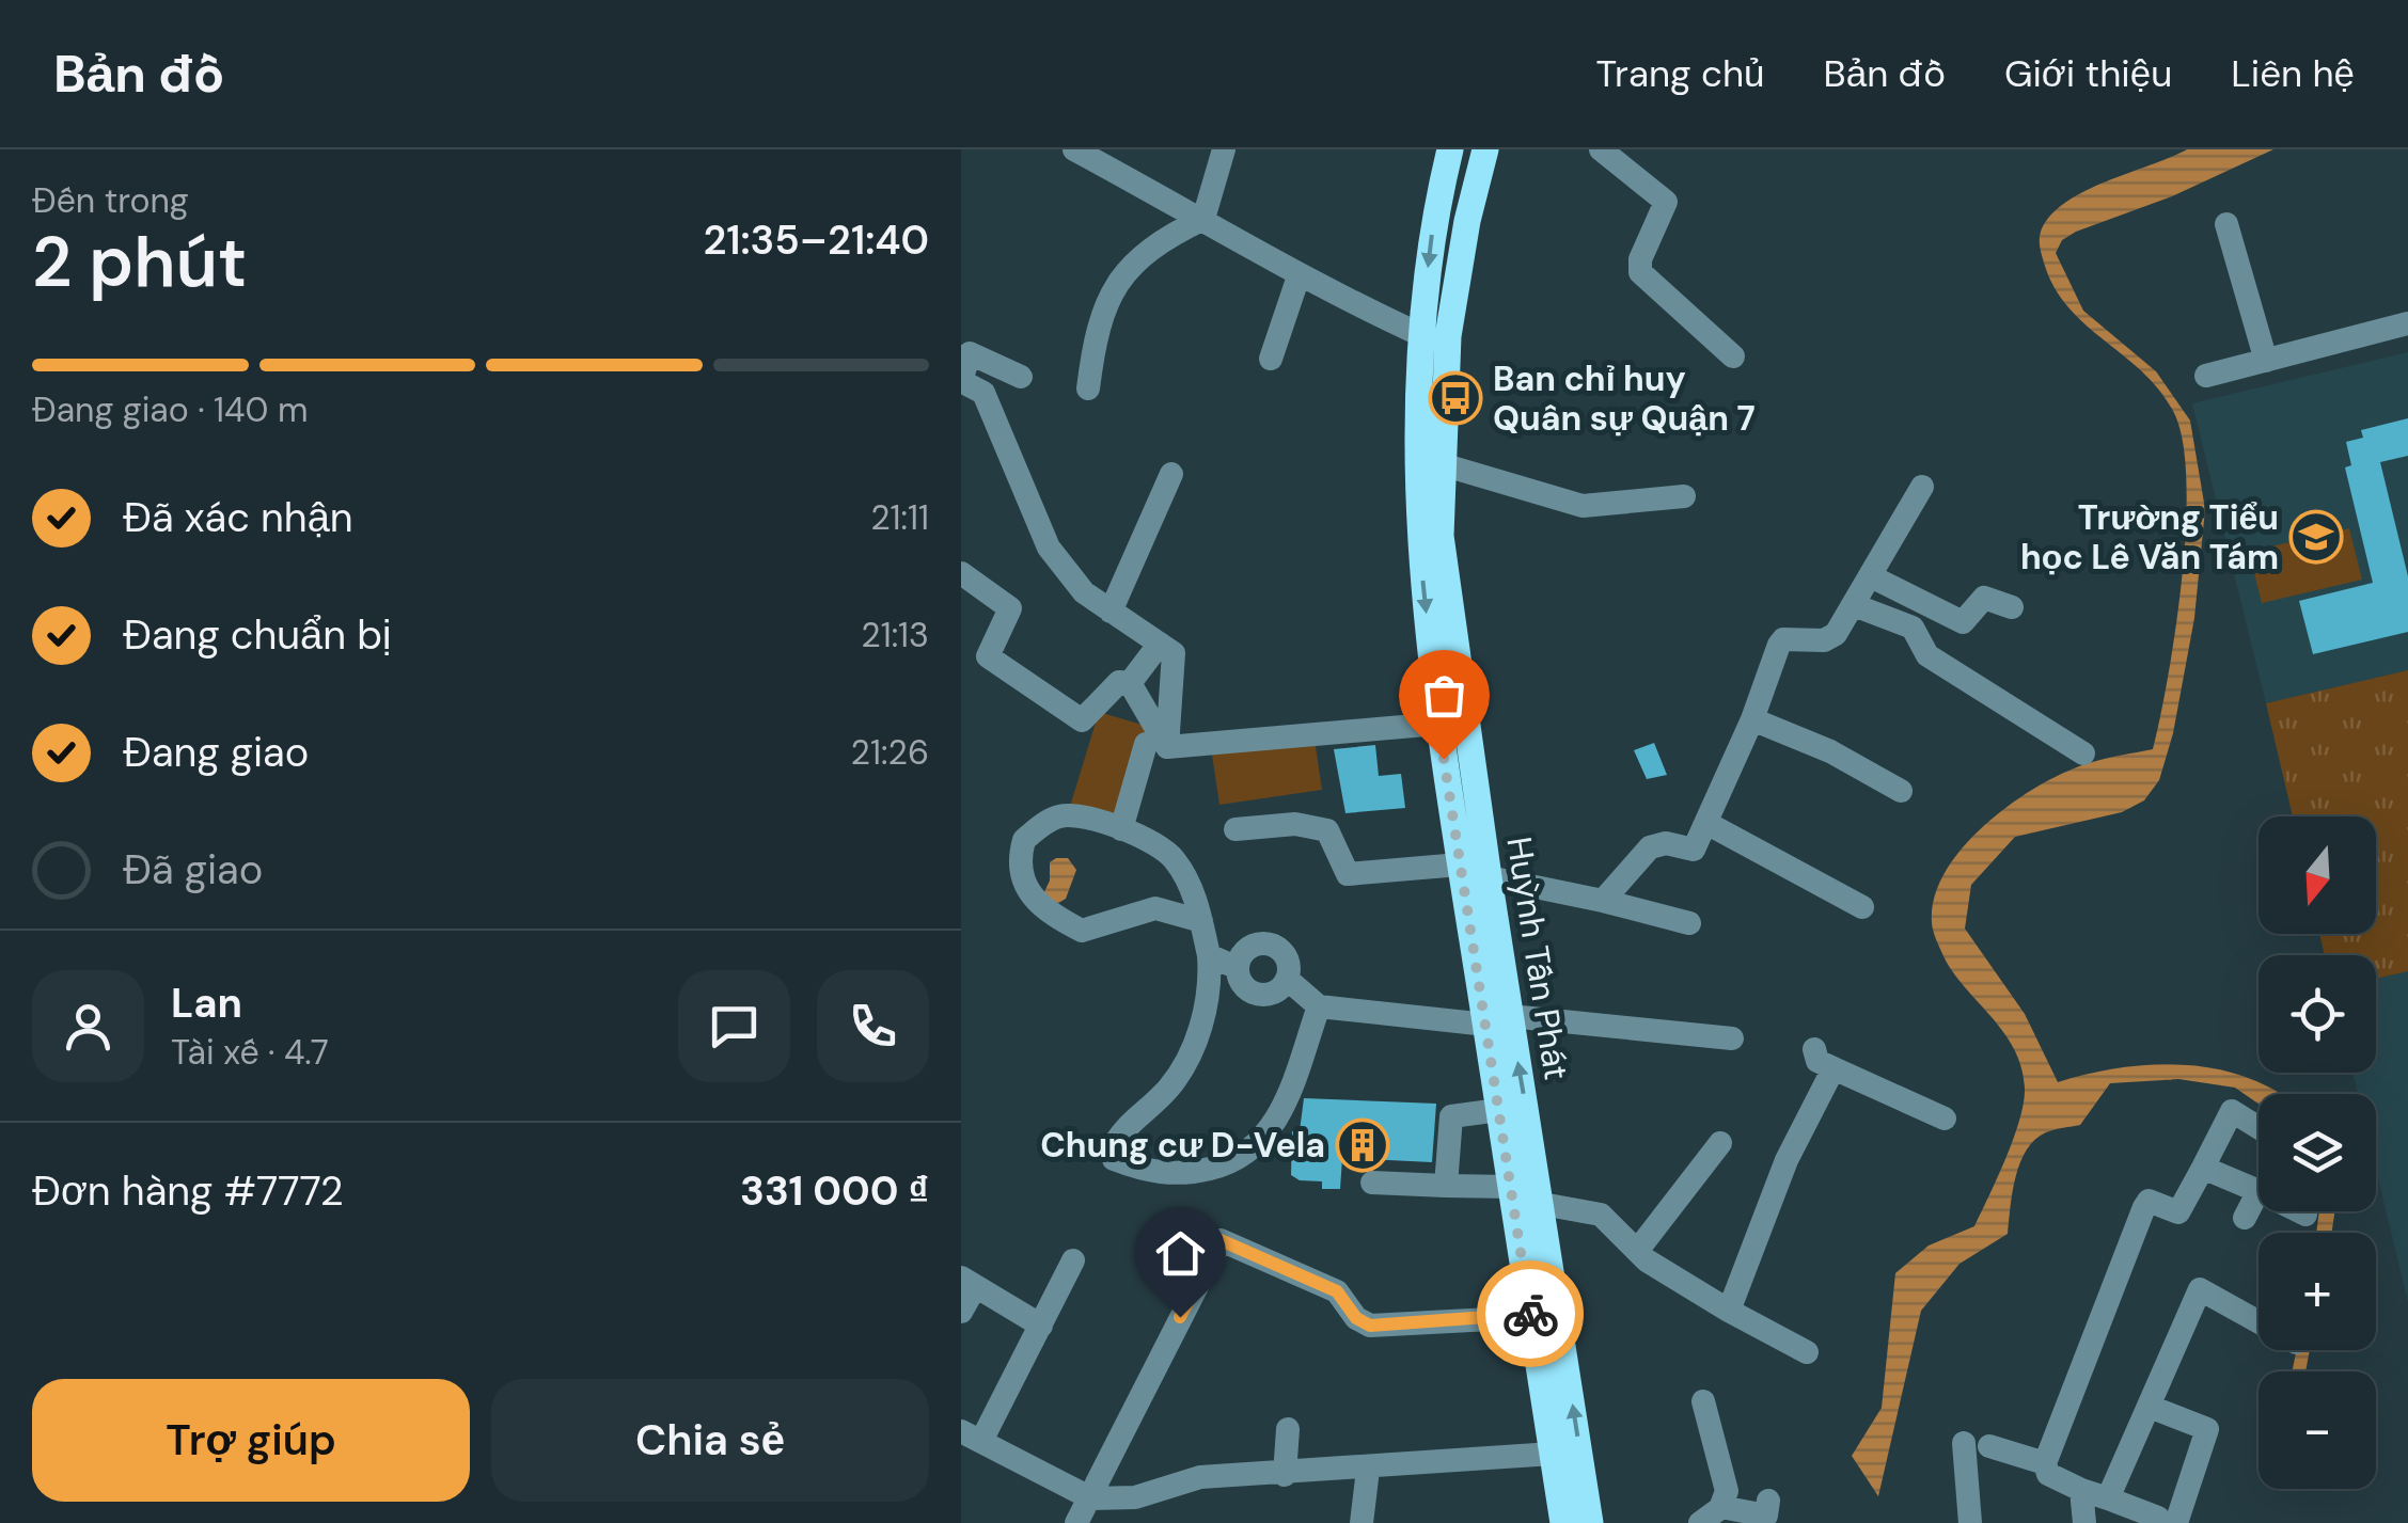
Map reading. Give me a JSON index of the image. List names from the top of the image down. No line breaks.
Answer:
{"streets":{"main road":["Huỳnh Tấn Phát"]},"places":{"bus stop":["Ban chỉ huy Quân sự Quận 7"],"school or university":["Trường Tiểu học Lê Văn Tám"],"building":["Chung cư D-Vela"]},"north":"bottom","page":{"header":"Bản đồ","nav":["Trang chủ","Bản đồ","Giới thiệu","Liên hệ"],"heading":["2 phút","Đến trong","21:35–21:40"],"panel":["Lan","Tài xế · 4.7","Đơn hàng #7772","331 000 ₫"],"bar":"Đang giao · 140 m","list":[["Đã xác nhận","21:11"],["Đang chuẩn bị","21:13"],["Đang giao","21:26"],"Đã giao"],"map_buttons":["+","−"],"buttons":["Trợ giúp","Chia sẻ"]}}
